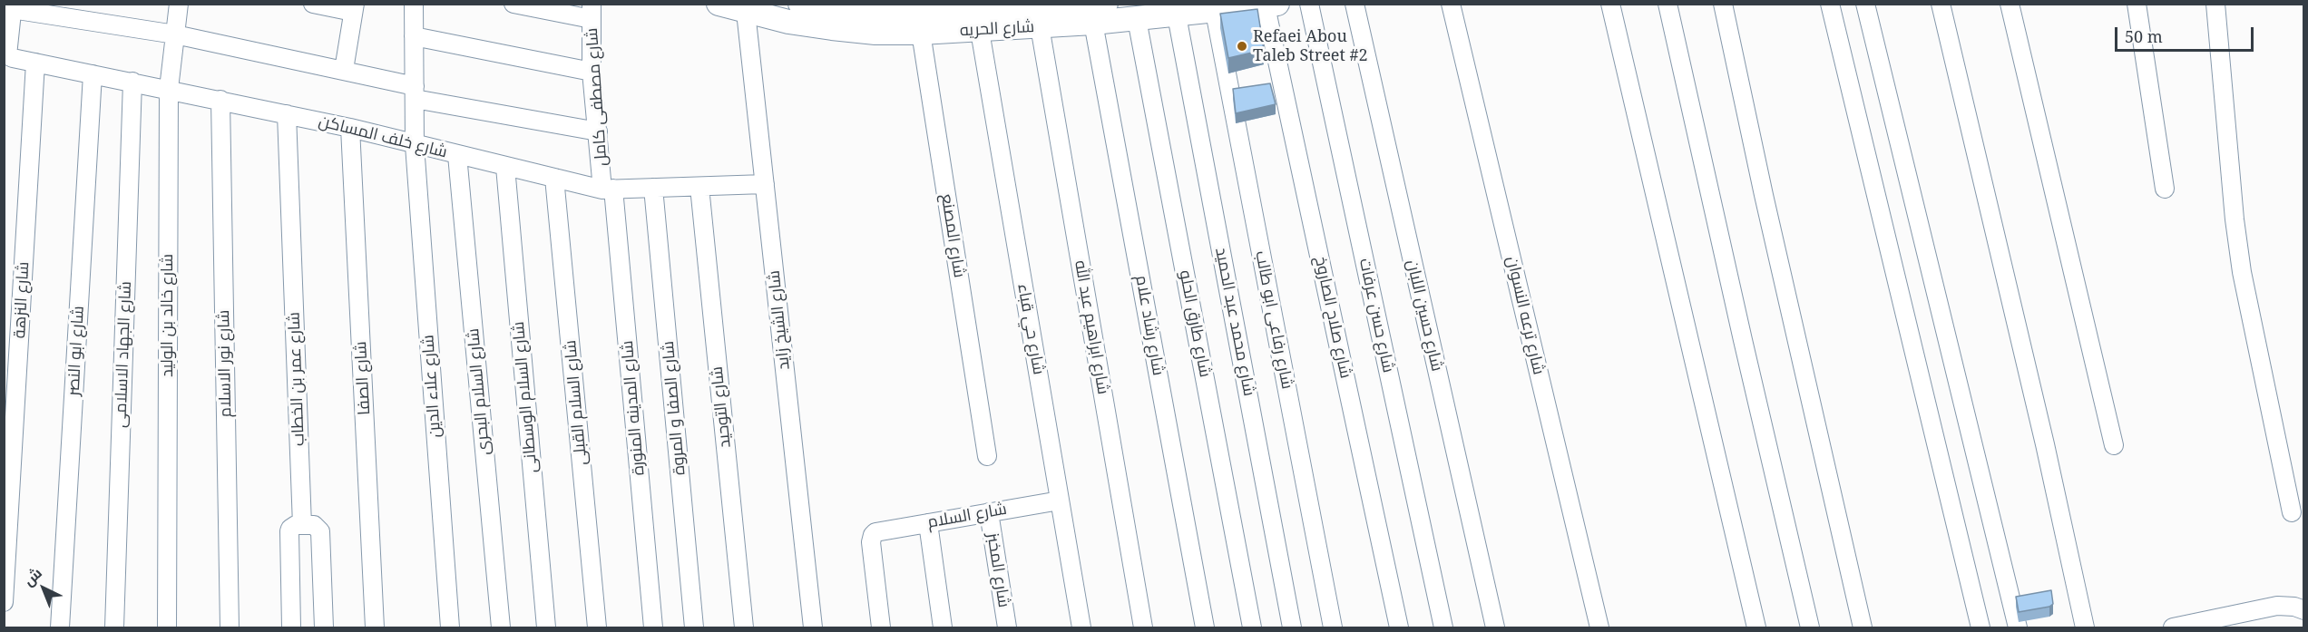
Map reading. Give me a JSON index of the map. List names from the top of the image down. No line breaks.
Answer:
{"streets":{"main road":["شارع الحريه"],"street":["شارع مصطفى كامل","شارع خلف المساكن","شارع المصنع","شارع النزهة","شارع خالد بن الوليد","شارع حسن عرفات","شارع حسين اللبان","شارع ترعه النسوان","شارع صلاح الصاروخ","شارع الشيخ زايد","شارع رفاعى ابو طالب","شارع محمد عبد الحميد","شارع طارق الحلو","شارع رشاد علام","شارع ابراهيم عبد الله","شارع حي قباء","شارع ابو النصر","شارع الجهاد الاسلامى","شارع نور الاسلام","شارع الصفا","شارع عمر بن الخطاب","شارع علاء الدين","شارع السلام البحرى","شارع السلام الوسطانى","شارع السلام القبلى","شارع التوحيد","شارع المدينه المنورة","شارع الصفا و المروة","شارع السلام","شارع المخبز"]},"crossings":[["شارع الحريه","شارع المصنع"],["شارع الحريه","شارع صلاح الصاروخ"],["شارع الحريه","شارع الشيخ زايد"],["شارع الحريه","شارع رفاعى ابو طالب"],["شارع الحريه","شارع محمد عبد الحميد"],["شارع الحريه","شارع طارق الحلو"],["شارع الحريه","شارع رشاد علام"],["شارع الحريه","شارع ابراهيم عبد الله"],["شارع الحريه","شارع حي قباء"],["شارع مصطفى كامل","شارع خلف المساكن"],["شارع مصطفى كامل","شارع المدينه المنورة"],["شارع خلف المساكن","شارع النزهة"],["شارع خلف المساكن","شارع خالد بن الوليد"],["شارع خلف المساكن","شارع الشيخ زايد"],["شارع خلف المساكن","شارع ابو النصر"],["شارع خلف المساكن","شارع الجهاد الاسلامى"],["شارع خلف المساكن","شارع نور الاسلام"],["شارع خلف المساكن","شارع الصفا"],["شارع خلف المساكن","شارع عمر بن الخطاب"],["شارع خلف المساكن","شارع علاء الدين"],["شارع خلف المساكن","شارع السلام البحرى"],["شارع خلف المساكن","شارع السلام الوسطانى"],["شارع خلف المساكن","شارع السلام القبلى"],["شارع خلف المساكن","شارع التوحيد"],["شارع خلف المساكن","شارع المدينه المنورة"],["شارع خلف المساكن","شارع الصفا و المروة"],["شارع حي قباء","شارع السلام"],["شارع السلام","شارع المخبز"]],"places":["Refaei Abou Taleb Street #2"],"scale_bar":"50 m","north":"top left"}
